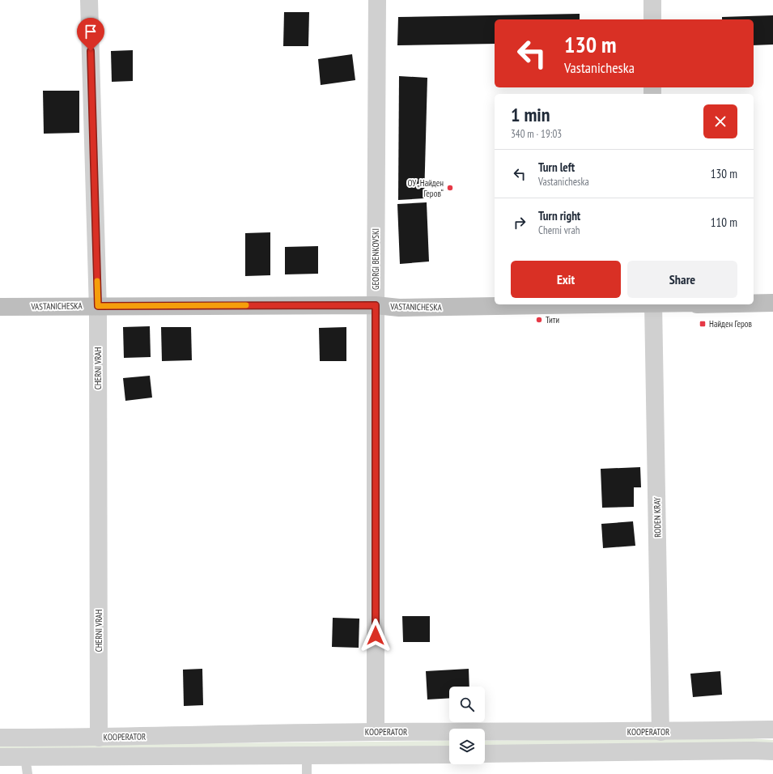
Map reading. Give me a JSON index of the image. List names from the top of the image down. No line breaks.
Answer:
{"streets":{"main road":["VASTANICHESKA"],"street":["GEORGI BENKOVSKI","CHERNI VRAH","RODEN KRAY","KOOPERATOR"]},"crossings":[["GEORGI BENKOVSKI","VASTANICHESKA"],["GEORGI BENKOVSKI","KOOPERATOR"],["VASTANICHESKA","CHERNI VRAH"],["CHERNI VRAH","KOOPERATOR"],["RODEN KRAY","KOOPERATOR"]],"places":{"other":["ОУ „Найден Геров“","Тити"],"transit":["Найден Геров"]},"page":{"turn":["130 m","Vastanicheska"],"heading":["1 min","340 m · 19:03"],"list":[{"name":"Turn left","note":"Vastanicheska","value":"130 m"},{"name":"Turn right","note":"Cherni vrah","value":"110 m"}],"buttons":["Exit","Share"]}}
